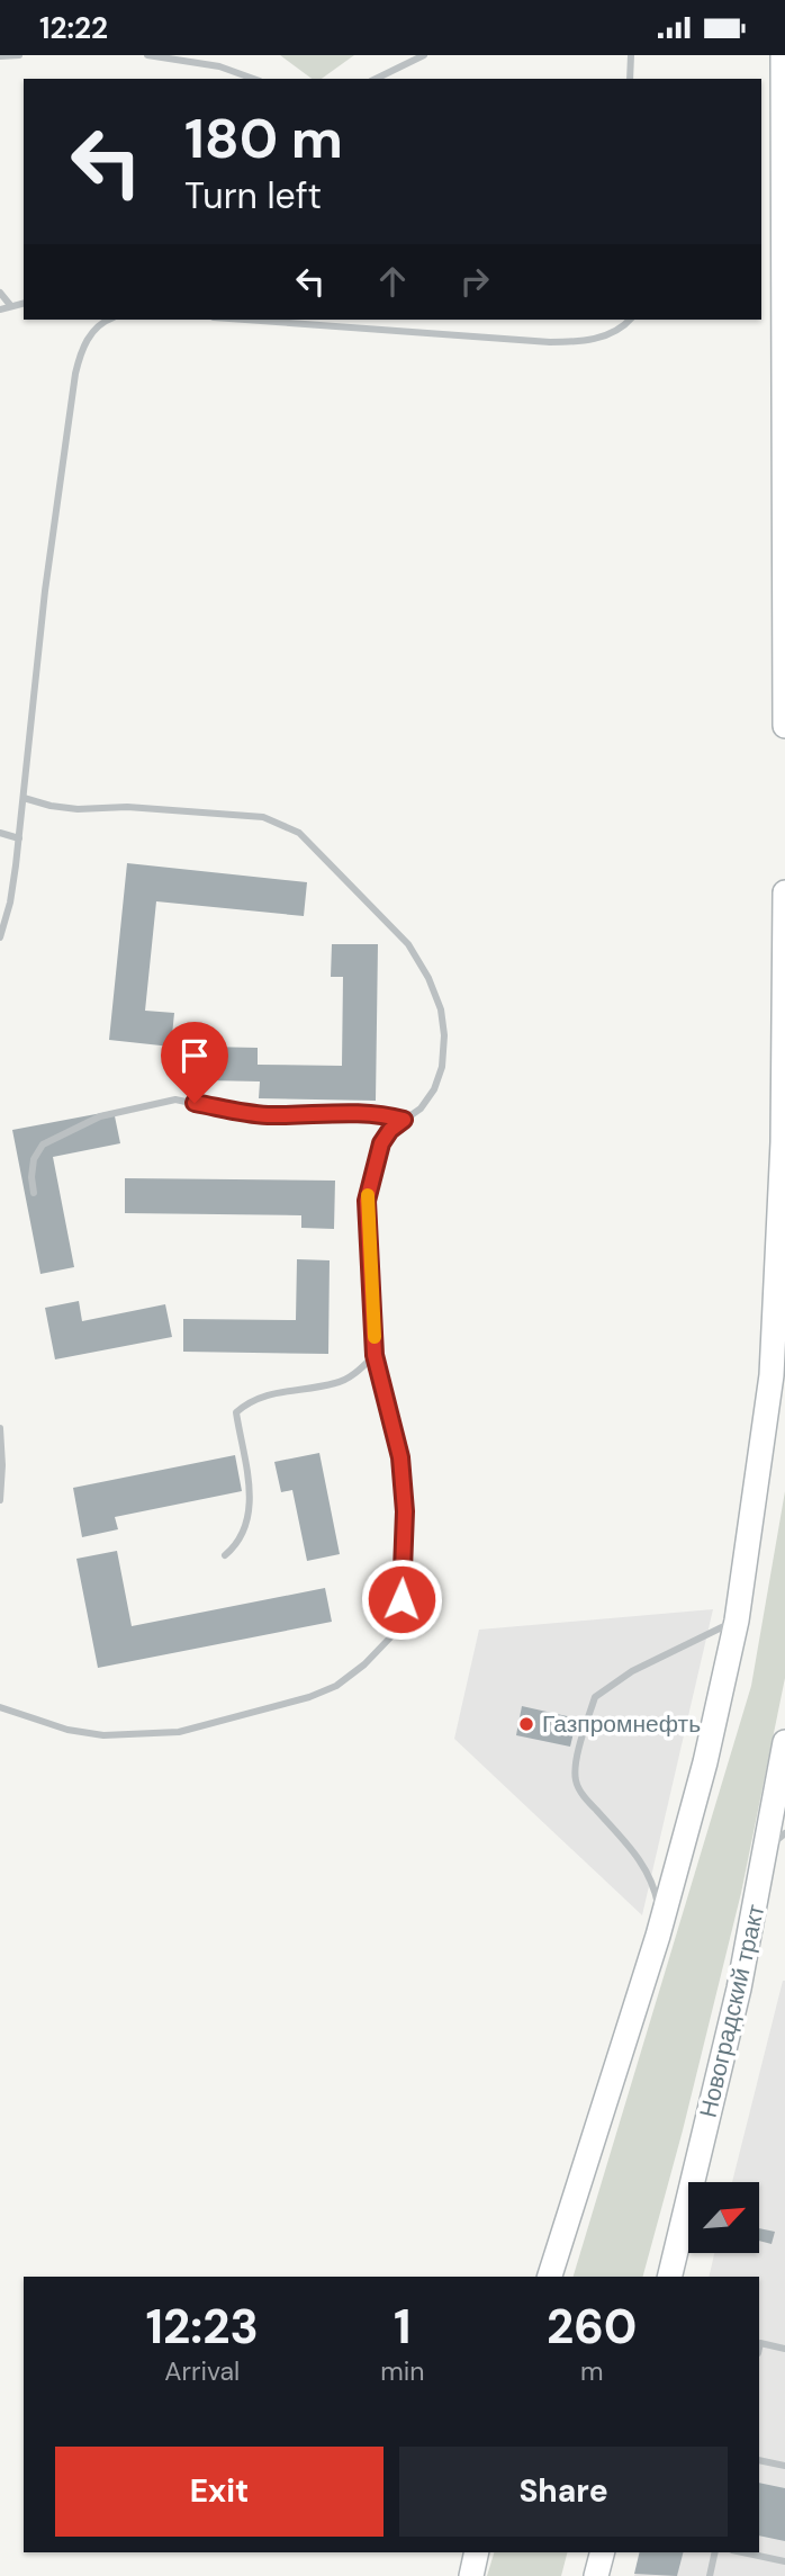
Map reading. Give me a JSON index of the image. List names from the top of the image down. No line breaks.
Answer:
{"streets":{"main road":["Новоградский тракт"]},"places":["Газпромнефть"],"north":"top right","page":{"status":"12:22","turn":["180 m","Turn left"],"eta":["12:23","Arrival","1","min","260","m"],"buttons":["Exit","Share"]}}
